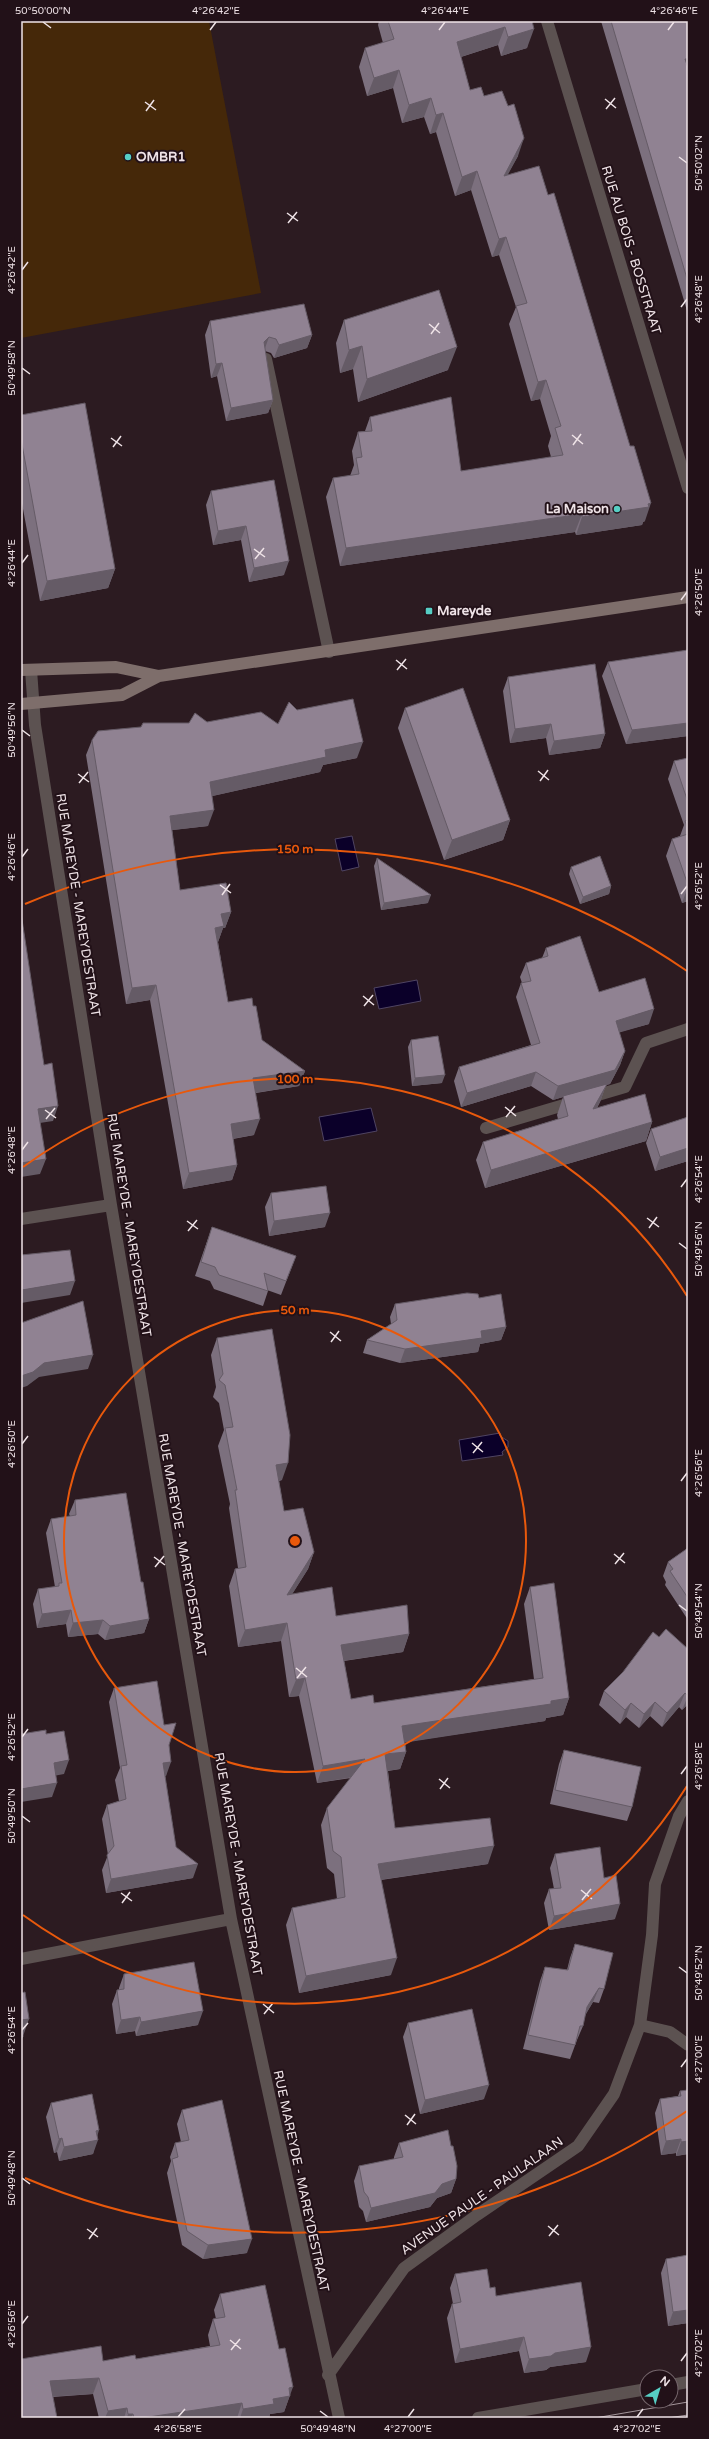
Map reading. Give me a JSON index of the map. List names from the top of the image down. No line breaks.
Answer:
{"streets":{"street":["RUE AU BOIS - BOSSTRAAT","RUE MAREYDE - MAREYDESTRAAT","AVENUE PAULE - PAULALAAN"]},"crossings":[["RUE MAREYDE - MAREYDESTRAAT","AVENUE PAULE - PAULALAAN"]],"places":{"other":["OMBR1","La Maison"],"transit":["Mareyde"]},"north":"top right","coordinates":["50°50'00\"N","4°26'42\"E","4°26'44\"E","4°26'46\"E","50°50'02\"N","4°26'48\"E","50°49'58\"N","4°26'50\"E","50°49'56\"N","4°26'52\"E","4°26'54\"E","4°26'56\"E","50°49'54\"N","4°26'58\"E","50°49'50\"N","50°49'52\"N","4°27'00\"E","50°49'48\"N","4°27'02\"E"],"rings":["150 m","100 m","50 m"]}
